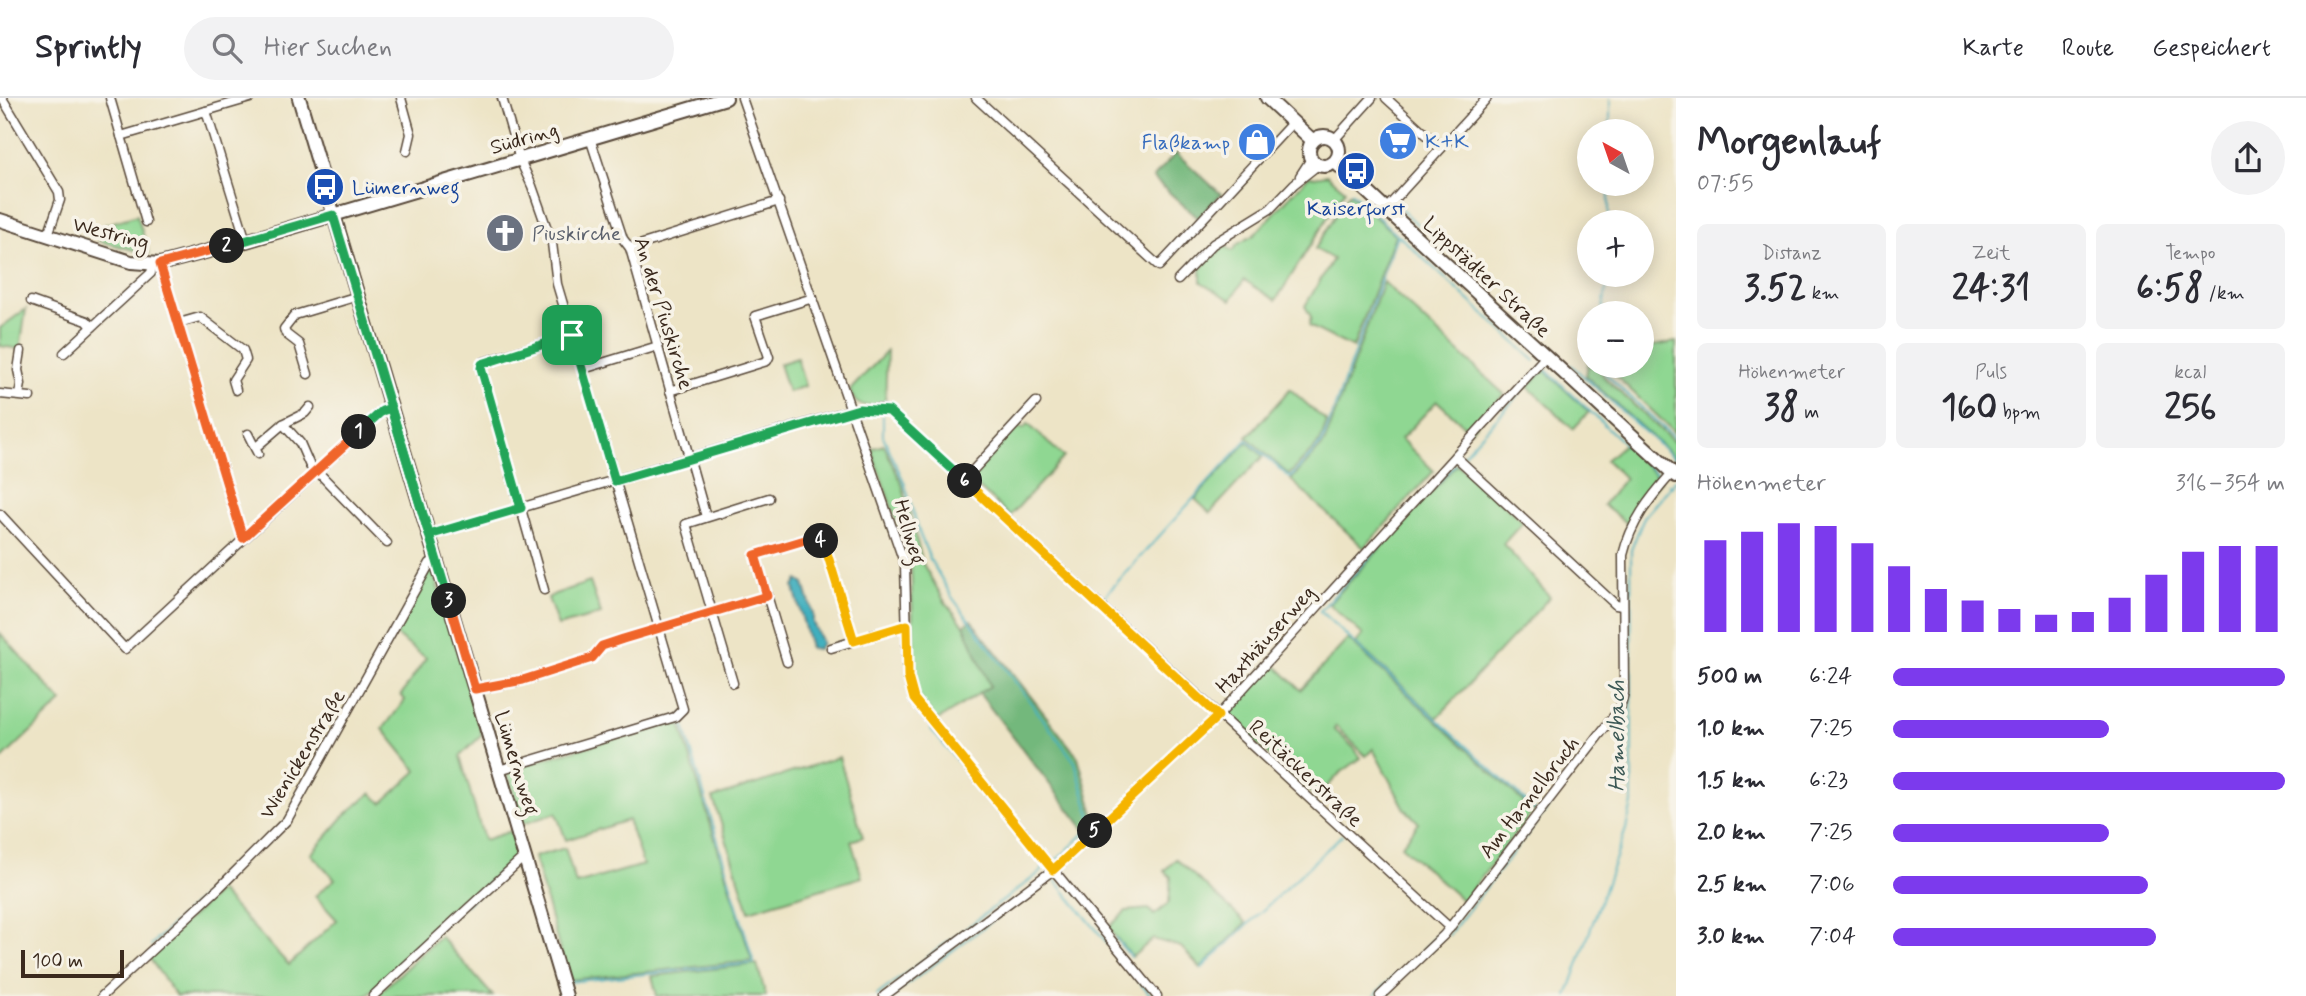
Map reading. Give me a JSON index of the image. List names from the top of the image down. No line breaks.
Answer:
{"streets":{"street":["Südring","Westring","Lippstädter Straße","An der Piuskirche","Hellweg","Haxthäuserweg","Wienickenstraße","Lümernweg","Reitäckerstraße","Am Hamelbruch"]},"crossings":[["Südring","Westring"],["Südring","An der Piuskirche"],["Südring","Lümernweg"],["Westring","Lümernweg"],["Lippstädter Straße","Haxthäuserweg"],["Lippstädter Straße","Am Hamelbruch"],["An der Piuskirche","Reitäckerstraße"],["Hellweg","Haxthäuserweg"],["Hellweg","Reitäckerstraße"],["Haxthäuserweg","Reitäckerstraße"],["Wienickenstraße","Lümernweg"],["Lümernweg","Reitäckerstraße"],["Reitäckerstraße","Am Hamelbruch"]],"water":["Hamelbach"],"places":{"supermarket":["K+K"],"shop":["Flaßkamp"],"bus stop":["Kaiserforst","Lümernweg"],"church":["Piuskirche"]},"scale_bar":"100 m","north":"top left","page":{"header":"Sprintly","search":"Hier suchen","nav":["Karte","Route","Gespeichert"],"heading":["Morgenlauf","07:55"],"map_buttons":["+","−"],"stats":[["Distanz","3.52 km"],["Zeit","24:31"],["Tempo","6:58 /km"],["Höhenmeter","38 m"],["Puls","160 bpm"],["kcal","256"]],"pins":["2","1","6","4","3","5"],"chart":["Höhenmeter","316–354 m"],"list":[{"name":"500 m","note":"6:24"},{"name":"1.0 km","note":"7:25"},{"name":"1.5 km","note":"6:23"},{"name":"2.0 km","note":"7:25"},{"name":"2.5 km","note":"7:06"},{"name":"3.0 km","note":"7:04"}],"scale":"100 m"}}
